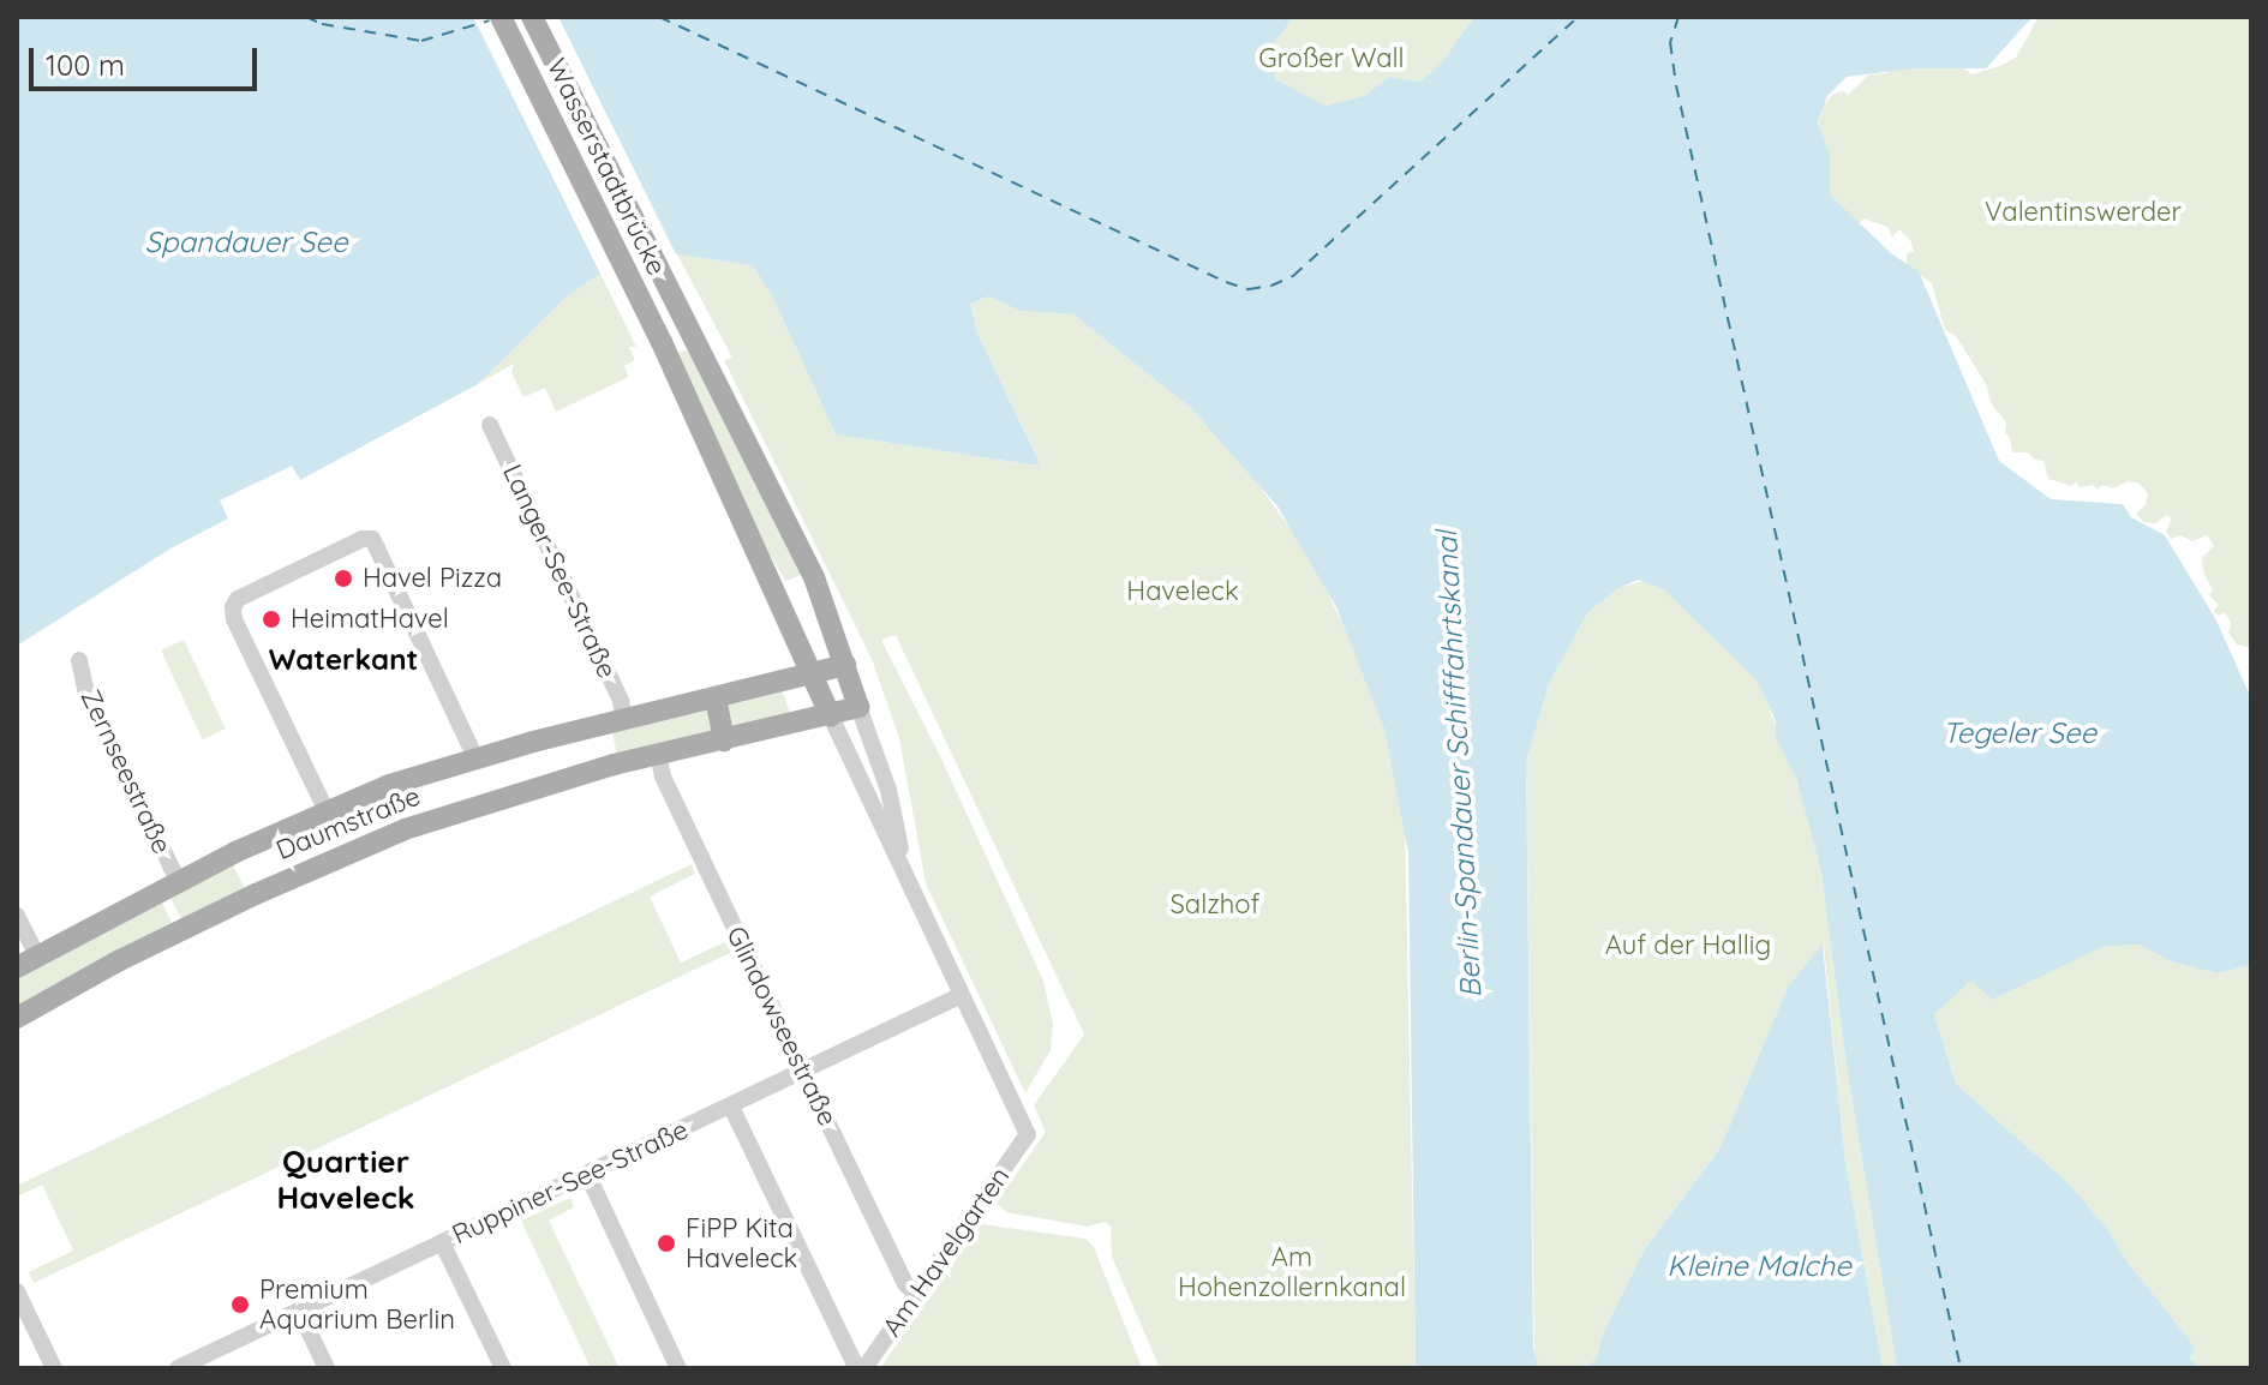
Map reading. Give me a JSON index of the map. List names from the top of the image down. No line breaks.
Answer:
{"streets":{"main road":["Wasserstadtbrücke","Daumstraße"],"street":["Langer-See-Straße","Zernseestraße","Glindowseestraße","Ruppiner-See-Straße","Am Havelgarten"]},"crossings":[["Wasserstadtbrücke","Daumstraße"],["Langer-See-Straße","Daumstraße"],["Zernseestraße","Daumstraße"],["Daumstraße","Glindowseestraße"],["Glindowseestraße","Ruppiner-See-Straße"],["Glindowseestraße","Am Havelgarten"],["Ruppiner-See-Straße","Am Havelgarten"]],"districts":["Waterkant","Quartier Haveleck"],"water":["Spandauer See","Tegeler See","Berlin-Spandauer Schifffahrtskanal","Kleine Malche"],"parks":["Großer Wall","Valentinswerder","Haveleck","Salzhof","Auf der Hallig","Am Hohenzollernkanal"],"places":["Havel Pizza","HeimatHavel","FiPP Kita Haveleck","Premium Aquarium Berlin"],"scale_bar":"100 m"}
